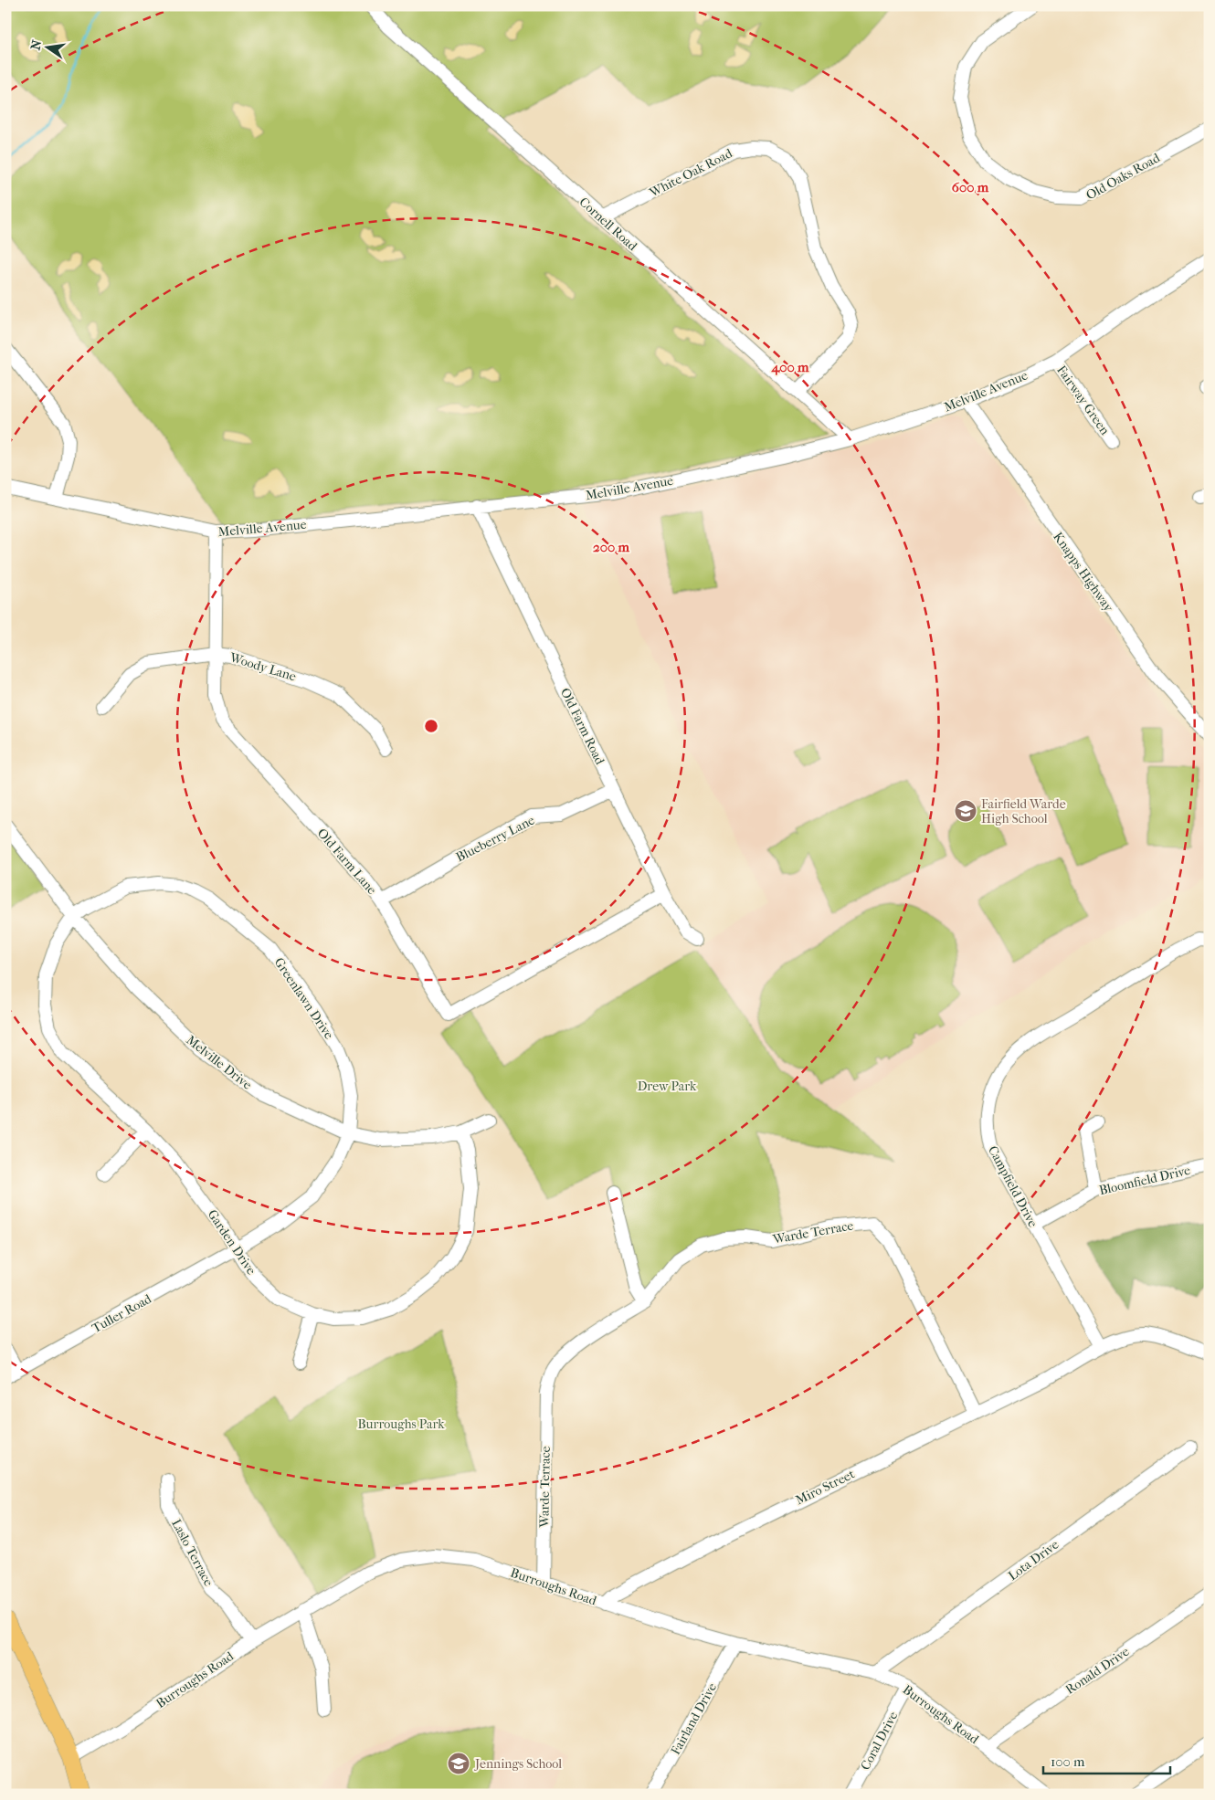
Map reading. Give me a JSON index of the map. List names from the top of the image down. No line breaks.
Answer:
{"streets":{"street":["White Oak Road","Old Oaks Road","Cornell Road","Melville Avenue","Fairway Green","Knapps Highway","Woody Lane","Old Farm Road","Blueberry Lane","Old Farm Lane","Greenlawn Drive","Melville Drive","Bloomfield Drive","Campfield Drive","Warde Terrace","Garden Drive","Tuller Road","Miro Street","Laslo Terrace","Lota Drive","Burroughs Road","Ronald Drive","Fairland Drive","Coral Drive"]},"crossings":[["White Oak Road","Cornell Road"],["Cornell Road","Melville Avenue"],["Melville Avenue","Fairway Green"],["Melville Avenue","Knapps Highway"],["Melville Avenue","Old Farm Road"],["Melville Avenue","Old Farm Lane"],["Woody Lane","Old Farm Lane"],["Old Farm Road","Blueberry Lane"],["Old Farm Road","Old Farm Lane"],["Blueberry Lane","Old Farm Lane"],["Greenlawn Drive","Melville Drive"],["Greenlawn Drive","Garden Drive"],["Greenlawn Drive","Tuller Road"],["Melville Drive","Garden Drive"],["Bloomfield Drive","Campfield Drive"],["Campfield Drive","Miro Street"],["Warde Terrace","Miro Street"],["Warde Terrace","Burroughs Road"],["Garden Drive","Tuller Road"],["Miro Street","Burroughs Road"],["Laslo Terrace","Burroughs Road"],["Lota Drive","Burroughs Road"],["Burroughs Road","Ronald Drive"],["Burroughs Road","Fairland Drive"],["Burroughs Road","Coral Drive"]],"parks":["Drew Park","Burroughs Park"],"places":{"school or university":["Fairfield Warde High School","Jennings School"]},"scale_bar":"100 m","north":"left","rings":["600 m","400 m","200 m"]}
